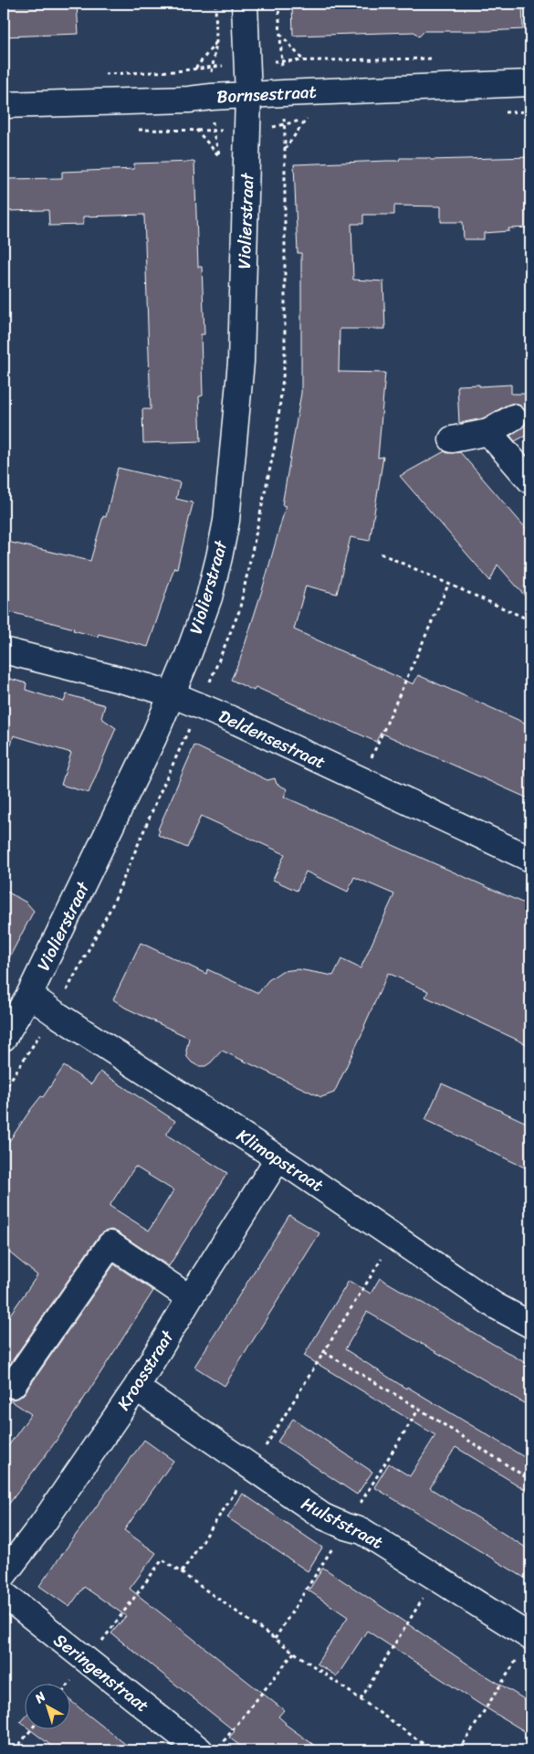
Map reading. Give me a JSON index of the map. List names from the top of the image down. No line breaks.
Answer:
{"streets":{"street":["Bornsestraat","Violierstraat","Deldensestraat","Klimopstraat","Kroosstraat","Hulststraat","Seringenstraat"]},"crossings":[["Bornsestraat","Violierstraat"],["Violierstraat","Deldensestraat"],["Violierstraat","Klimopstraat"],["Klimopstraat","Kroosstraat"],["Kroosstraat","Hulststraat"]],"north":"top left"}
